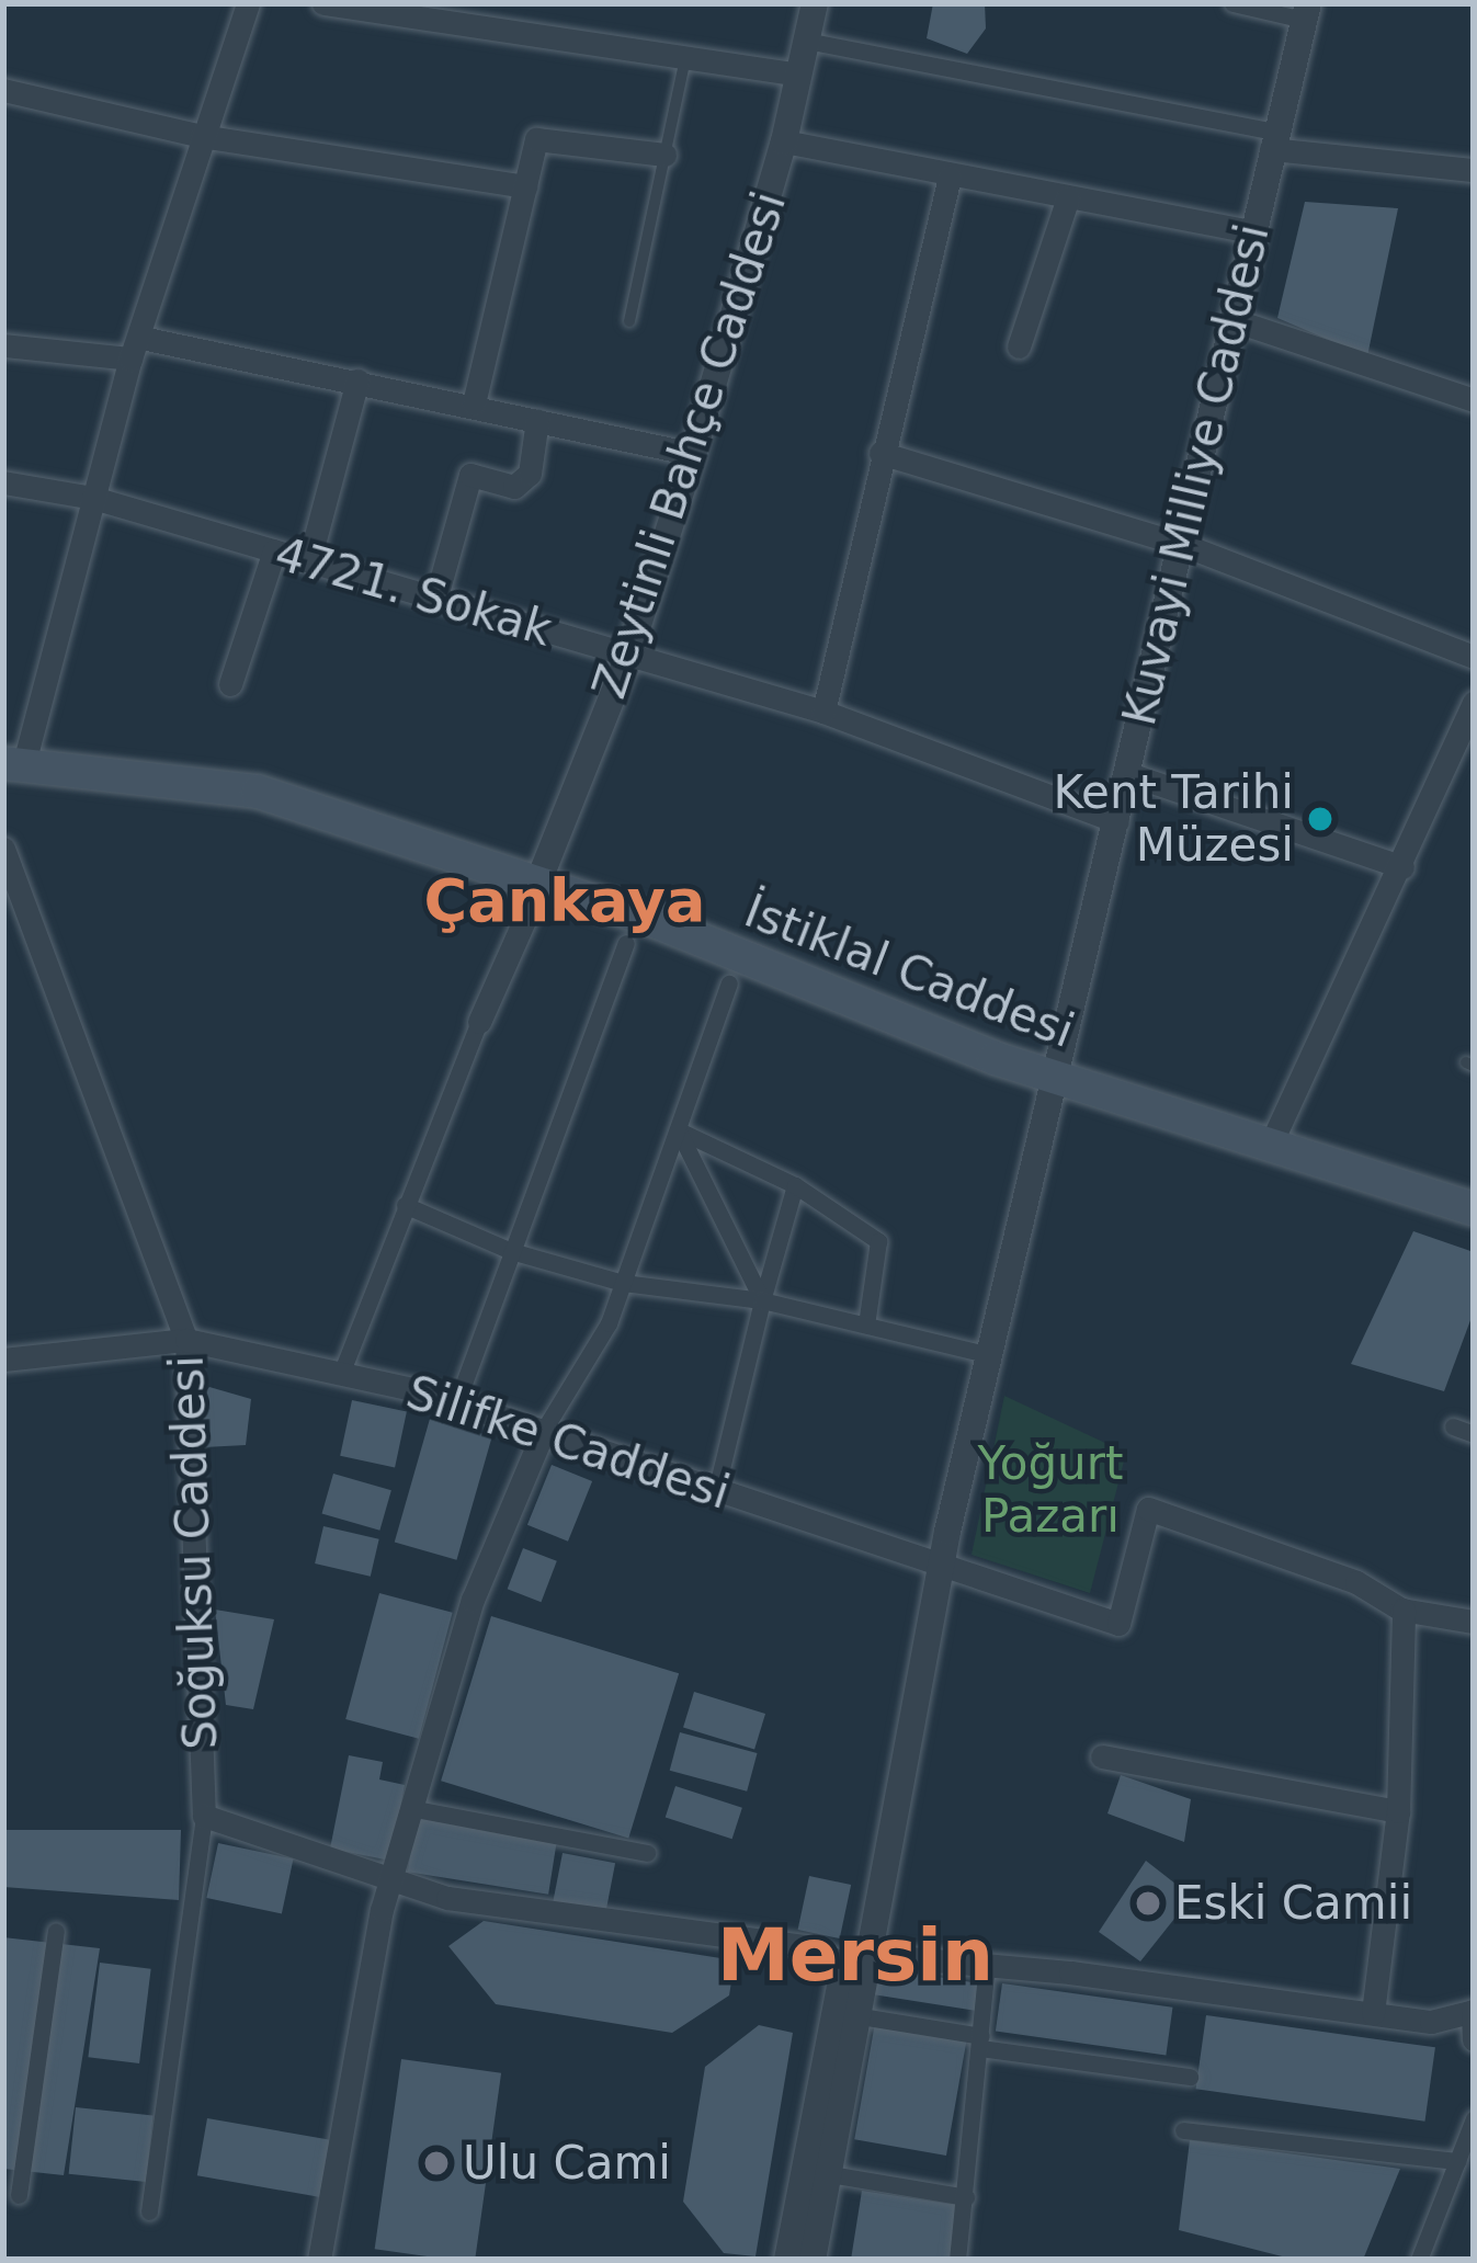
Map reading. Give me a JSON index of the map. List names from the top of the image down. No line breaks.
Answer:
{"streets":{"main road":["İstiklal Caddesi"],"street":["Zeytinli Bahçe Caddesi","Kuvayi Milliye Caddesi","4721. Sokak","Silifke Caddesi","Soğuksu Caddesi"]},"crossings":[["Zeytinli Bahçe Caddesi","4721. Sokak"],["Zeytinli Bahçe Caddesi","İstiklal Caddesi"],["Kuvayi Milliye Caddesi","4721. Sokak"],["Kuvayi Milliye Caddesi","İstiklal Caddesi"],["Kuvayi Milliye Caddesi","Silifke Caddesi"],["Silifke Caddesi","Soğuksu Caddesi"]],"districts":["Çankaya","Mersin"],"parks":["Yoğurt Pazarı"],"places":["Kent Tarihi Müzesi","Eski Camii","Ulu Cami"]}
